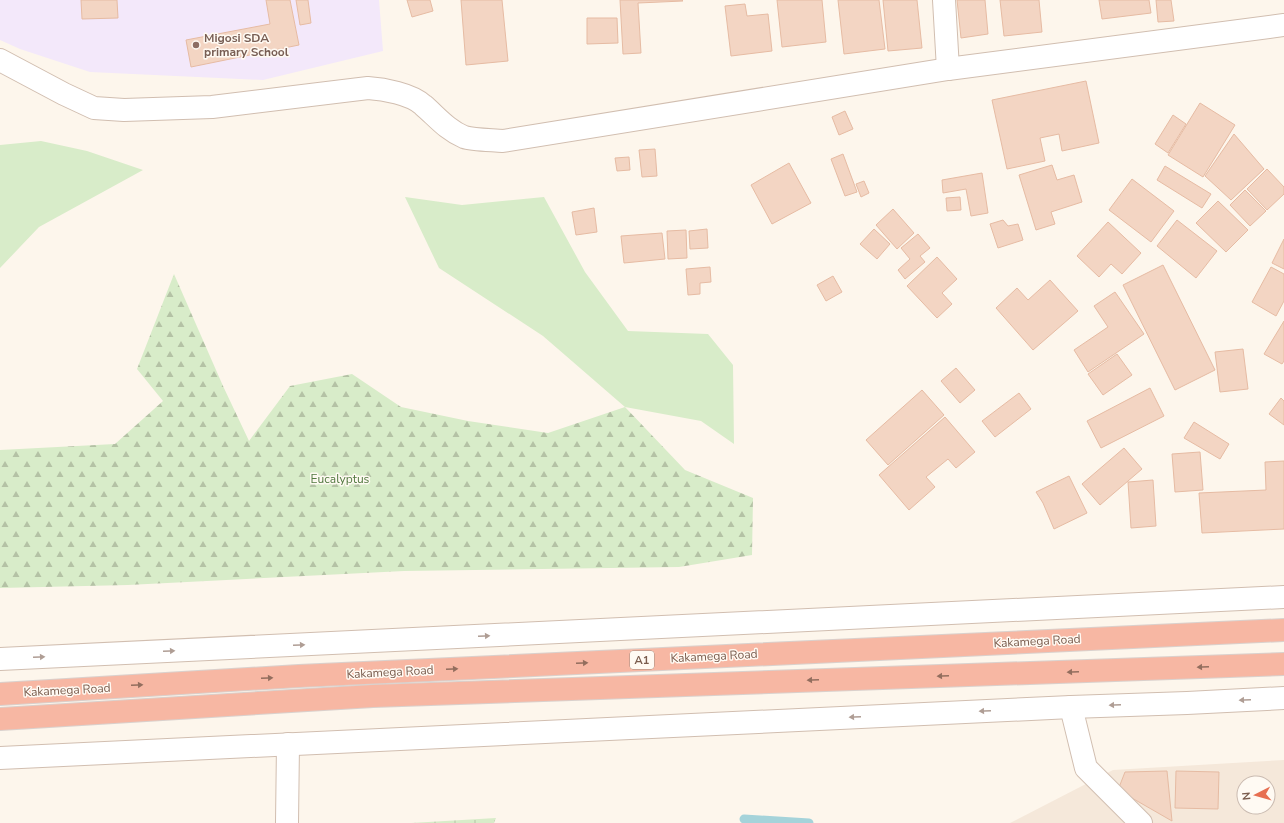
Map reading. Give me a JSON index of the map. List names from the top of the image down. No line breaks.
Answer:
{"streets":{"highway":["Kakamega Road","A1"]},"parks":["Eucalyptus"],"places":["Migosi SDA primary School"],"north":"left"}
